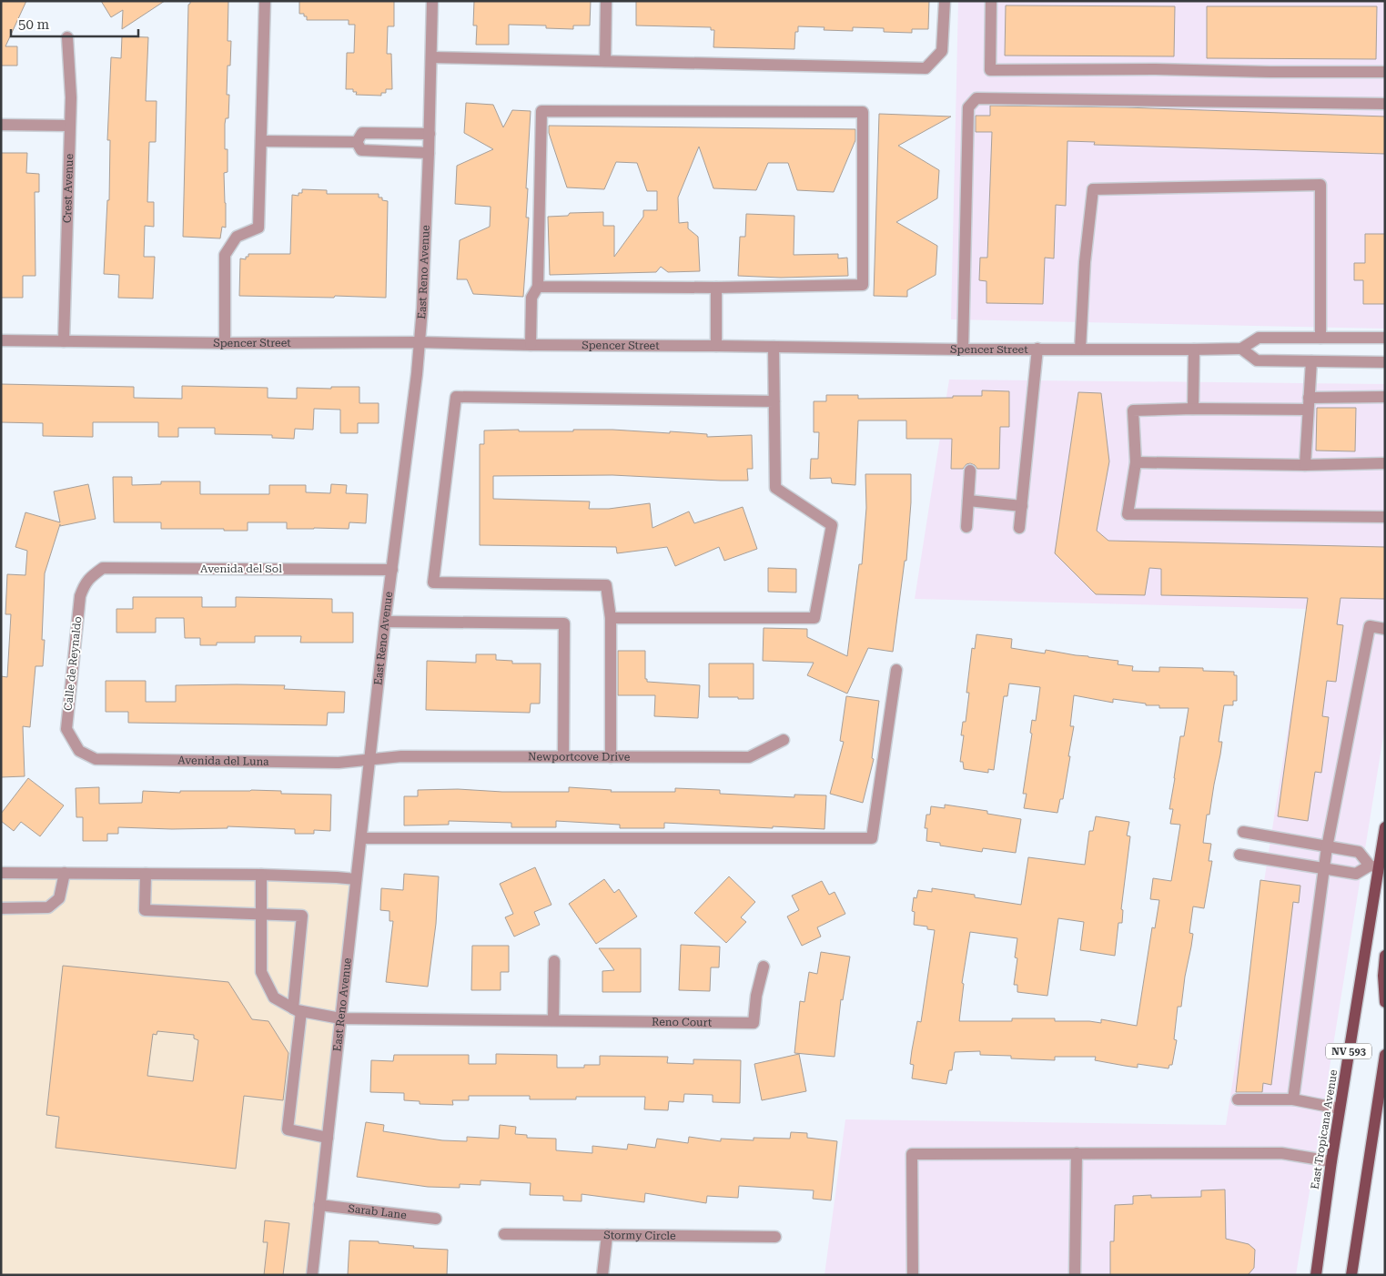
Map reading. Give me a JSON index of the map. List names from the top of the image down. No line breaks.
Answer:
{"streets":{"main road":["NV 593","East Tropicana Avenue"],"street":["Crest Avenue","East Reno Avenue","Spencer Street","Avenida del Sol","Calle de Reynaldo","Newportcove Drive","Avenida del Luna","Reno Court","Sarab Lane","Stormy Circle"]},"crossings":[["Crest Avenue","Spencer Street"],["East Reno Avenue","Spencer Street"],["East Reno Avenue","Avenida del Sol"],["East Reno Avenue","Newportcove Drive"],["East Reno Avenue","Avenida del Luna"],["East Reno Avenue","Reno Court"],["East Reno Avenue","Sarab Lane"],["Avenida del Sol","Calle de Reynaldo"],["Calle de Reynaldo","Avenida del Luna"],["Newportcove Drive","Avenida del Luna"]],"scale_bar":"50 m"}
